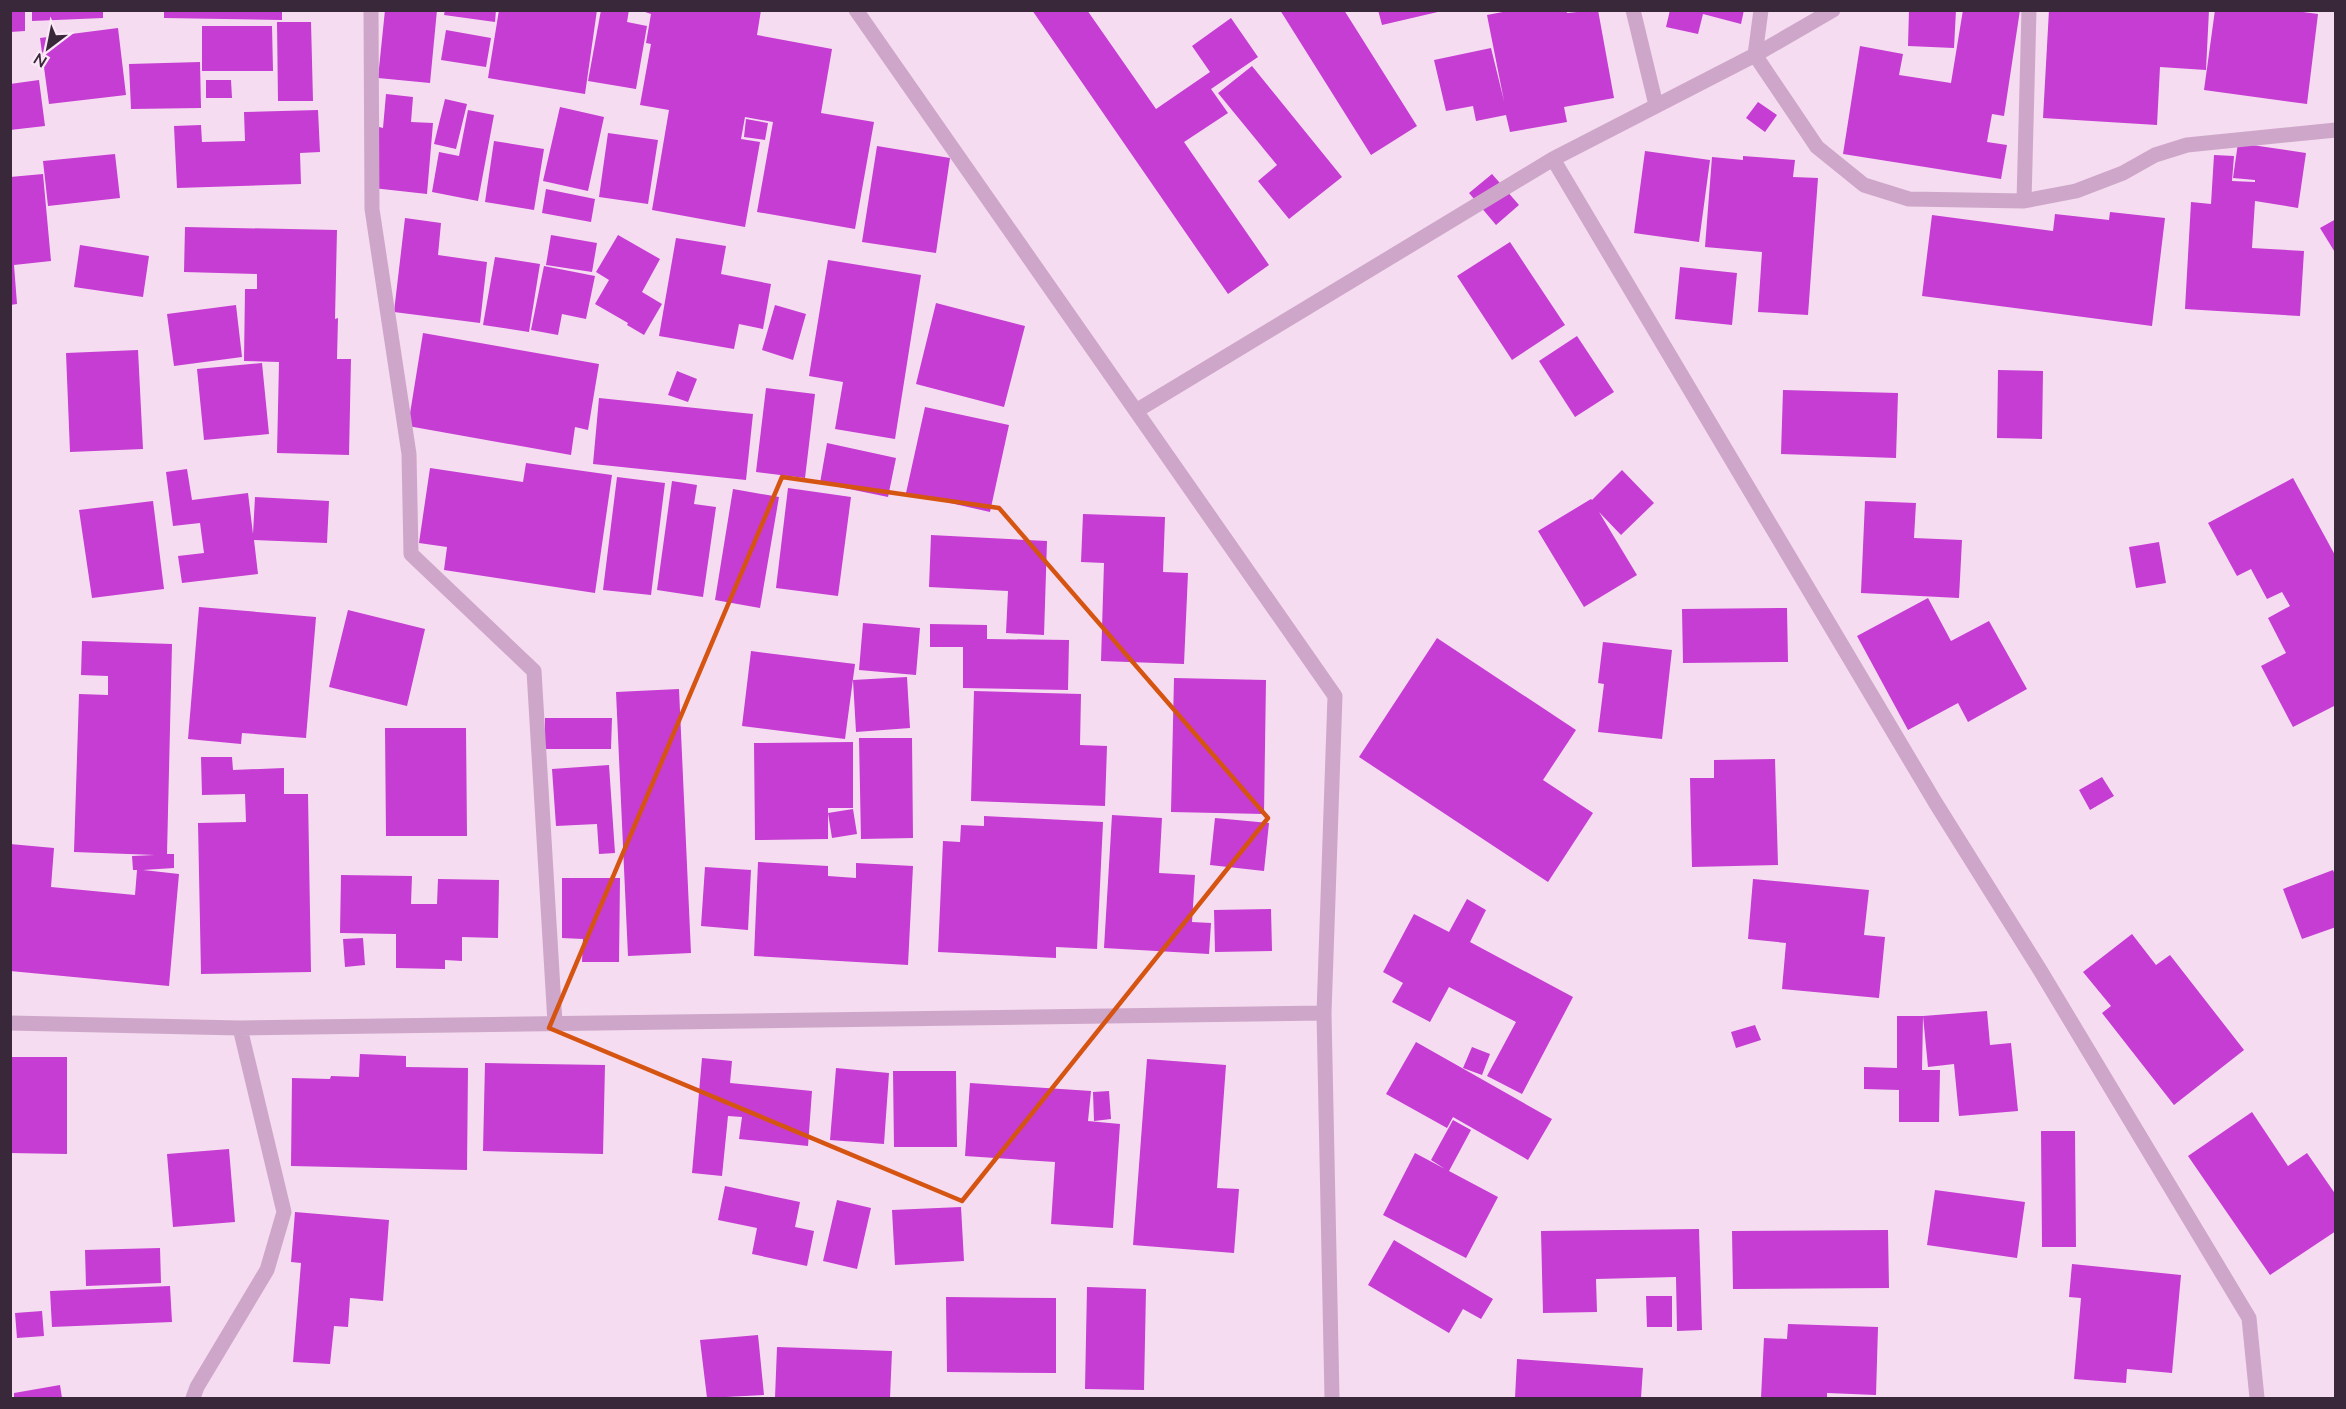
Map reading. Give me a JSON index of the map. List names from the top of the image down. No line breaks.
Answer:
{"north":"bottom left"}
